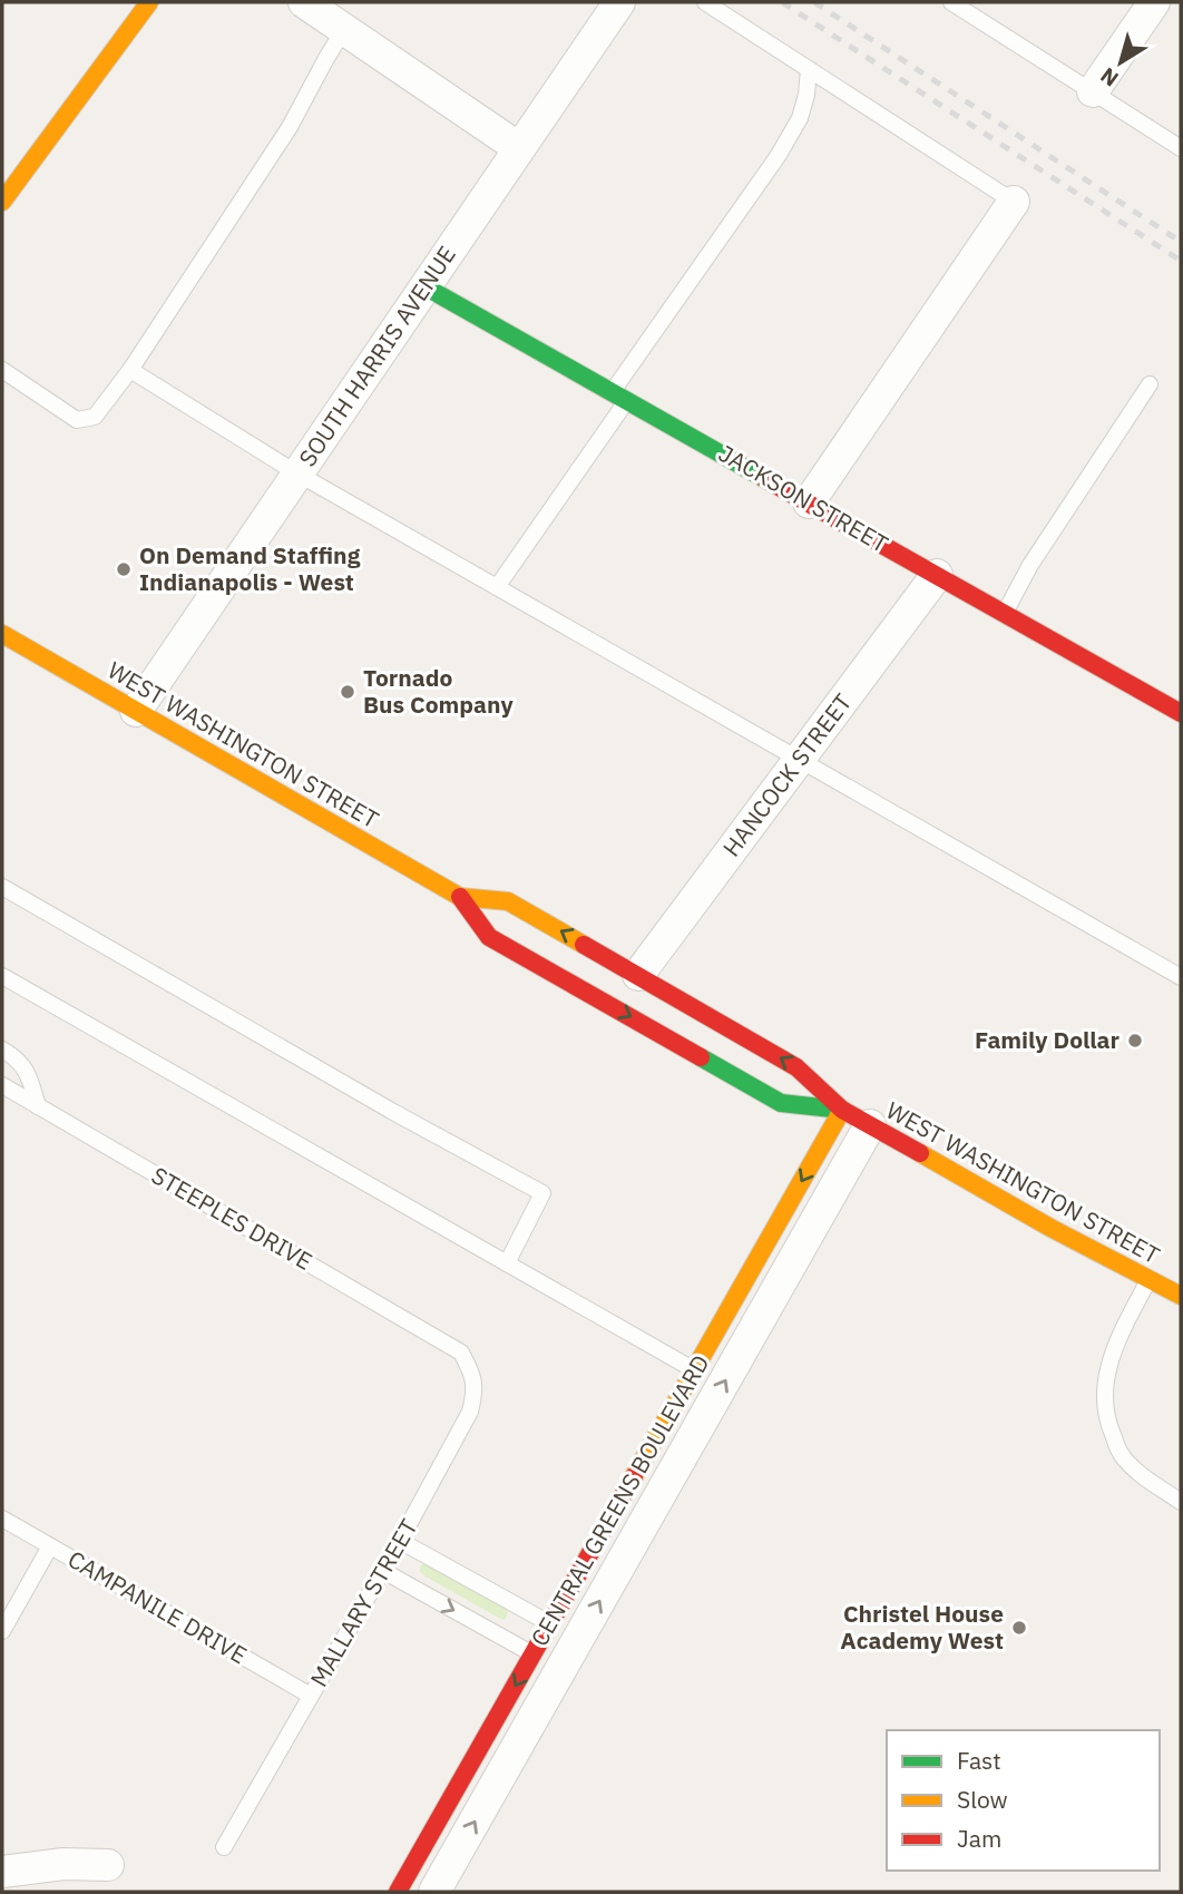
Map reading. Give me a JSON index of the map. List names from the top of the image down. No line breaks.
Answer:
{"streets":{"main road":["JACKSON STREET","WEST WASHINGTON STREET","CENTRAL GREENS BOULEVARD"],"street":["SOUTH HARRIS AVENUE","HANCOCK STREET"],"lane":["STEEPLES DRIVE","MALLARY STREET","CAMPANILE DRIVE"]},"crossings":[["SOUTH HARRIS AVENUE","JACKSON STREET"],["SOUTH HARRIS AVENUE","WEST WASHINGTON STREET"],["JACKSON STREET","HANCOCK STREET"],["WEST WASHINGTON STREET","HANCOCK STREET"],["WEST WASHINGTON STREET","CENTRAL GREENS BOULEVARD"],["STEEPLES DRIVE","MALLARY STREET"],["MALLARY STREET","CAMPANILE DRIVE"]],"places":["On Demand Staffing Indianapolis - West","Tornado Bus Company","Family Dollar","Christel House Academy West"],"legend":["Fast","Slow","Jam"],"north":"bottom left"}
